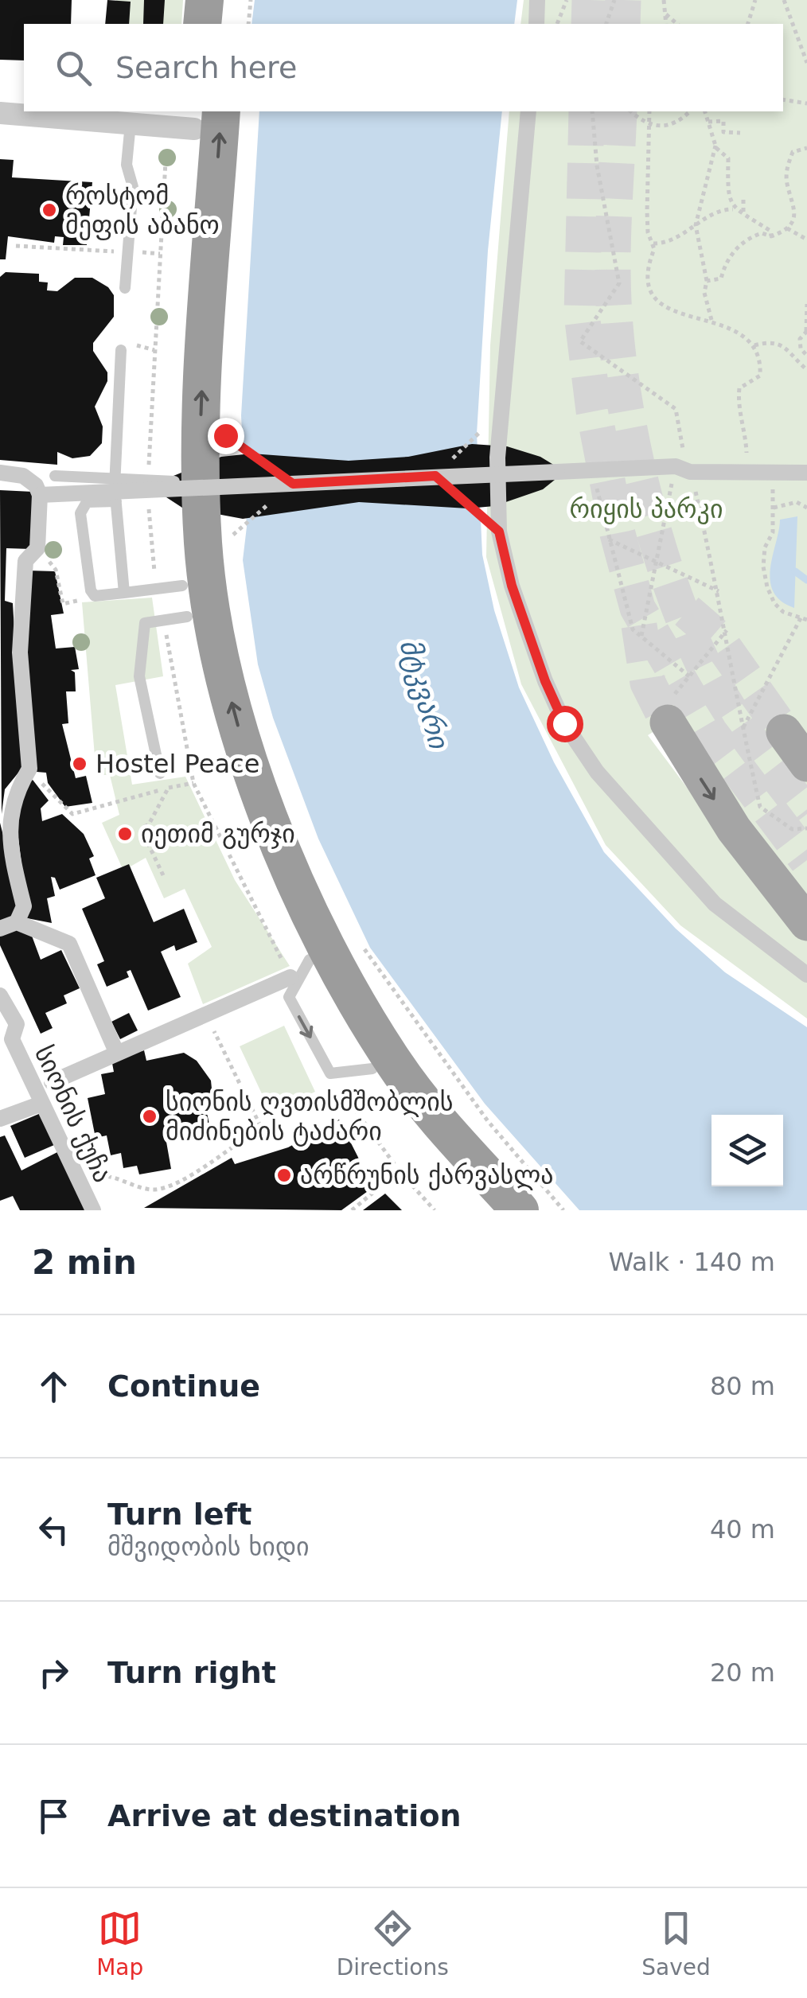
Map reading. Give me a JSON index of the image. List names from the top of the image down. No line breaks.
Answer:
{"streets":{"street":["სიონის ქუჩა"]},"water":["მტკვარი"],"parks":["რიყის პარკი"],"places":["როსტომ მეფის აბანო","Hostel Peace","იეთიმ გურჯი","სიონის ღვთისმშობლის მიძინების ტაძარი","არწრუნის ქარვასლა"],"page":{"search":"Search here","heading":["2 min","Walk · 140 m"],"list":[["Continue","80 m"],["Turn left","მშვიდობის ხიდი","40 m"],["Turn right","20 m"],"Arrive at destination"],"nav":["Map","Directions","Saved"]}}
